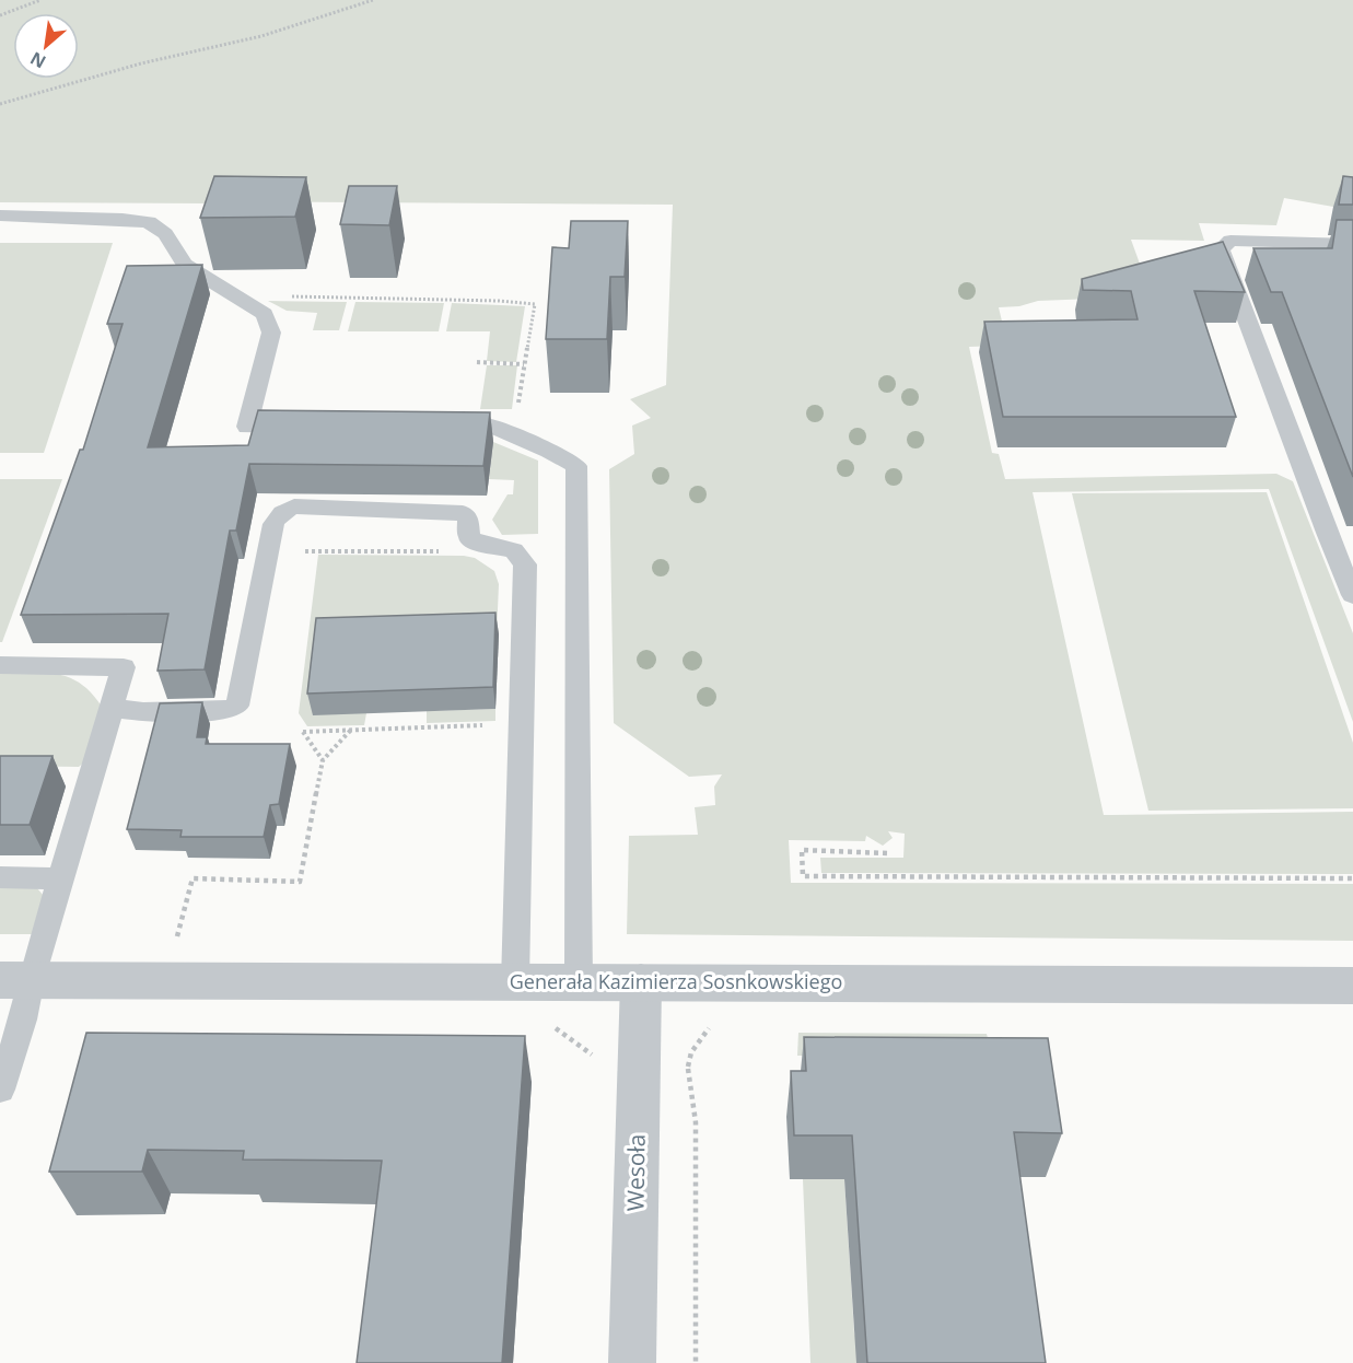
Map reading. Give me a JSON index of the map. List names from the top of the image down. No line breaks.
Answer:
{"streets":{"street":["Generała Kazimierza Sosnkowskiego","Wesoła"]},"crossings":[["Generała Kazimierza Sosnkowskiego","Wesoła"]],"north":"bottom left"}
